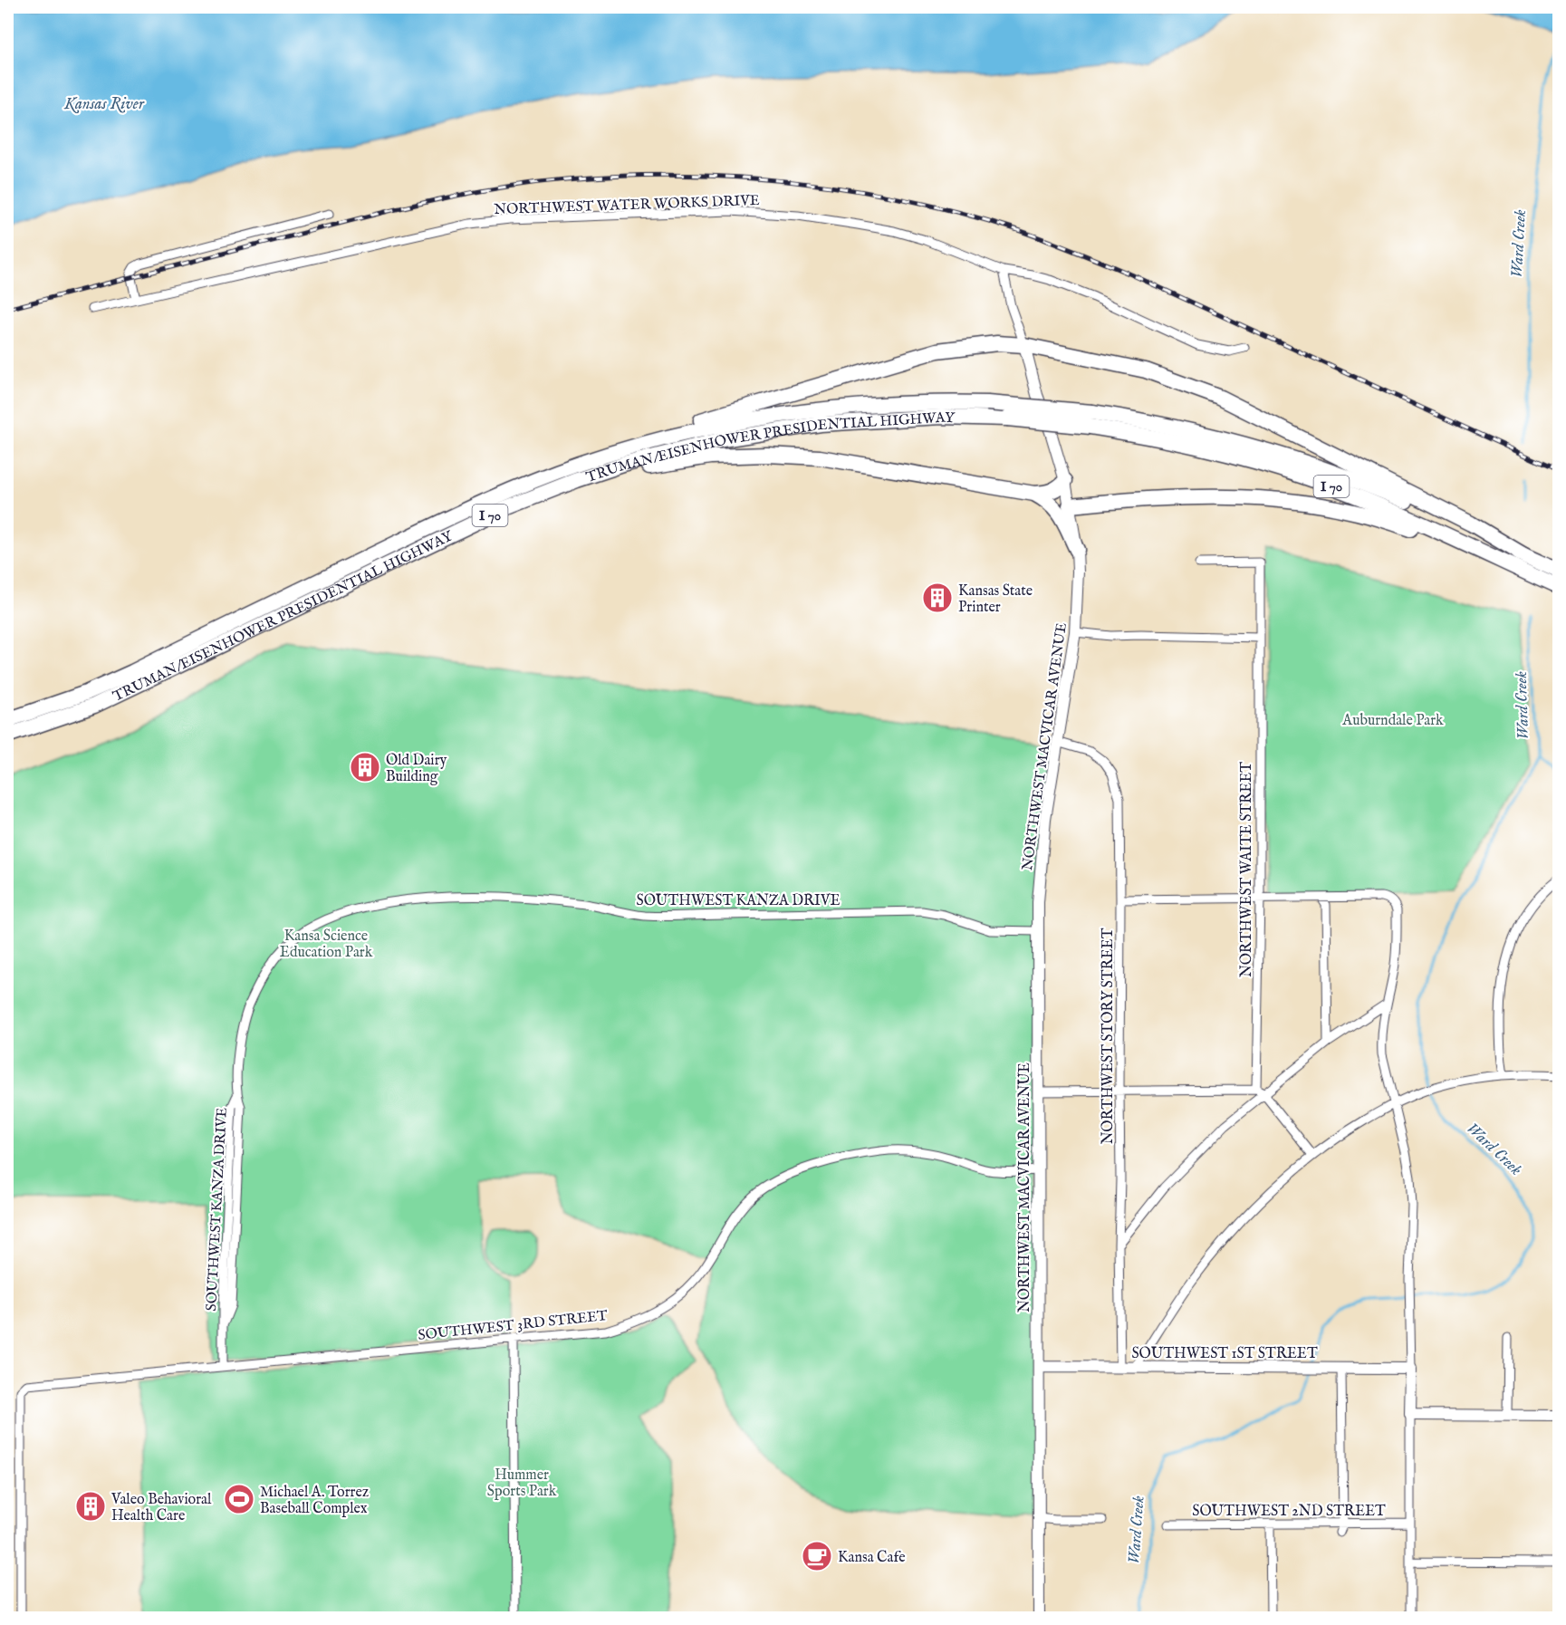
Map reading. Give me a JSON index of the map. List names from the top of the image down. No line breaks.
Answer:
{"streets":{"highway":["TRUMAN/EISENHOWER PRESIDENTIAL HIGHWAY","I 70"],"main road":["NORTHWEST MACVICAR AVENUE","SOUTHWEST 1ST STREET"],"street":["NORTHWEST WATER WORKS DRIVE","NORTHWEST WAITE STREET","SOUTHWEST KANZA DRIVE","NORTHWEST STORY STREET","SOUTHWEST 3RD STREET","SOUTHWEST 2ND STREET"]},"crossings":[["NORTHWEST WATER WORKS DRIVE","NORTHWEST MACVICAR AVENUE"],["NORTHWEST MACVICAR AVENUE","SOUTHWEST KANZA DRIVE"],["NORTHWEST MACVICAR AVENUE","NORTHWEST STORY STREET"],["NORTHWEST MACVICAR AVENUE","SOUTHWEST 3RD STREET"],["NORTHWEST MACVICAR AVENUE","SOUTHWEST 1ST STREET"],["SOUTHWEST KANZA DRIVE","SOUTHWEST 3RD STREET"],["NORTHWEST STORY STREET","SOUTHWEST 1ST STREET"]],"water":["Kansas River","Ward Creek"],"parks":["Auburndale Park","Kansa Science Education Park","Hummer Sports Park"],"places":{"building":["Kansas State Printer","Old Dairy Building","Valeo Behavioral Health Care"],"sports":["Michael A. Torrez Baseball Complex"],"cafe":["Kansa Cafe"]}}
